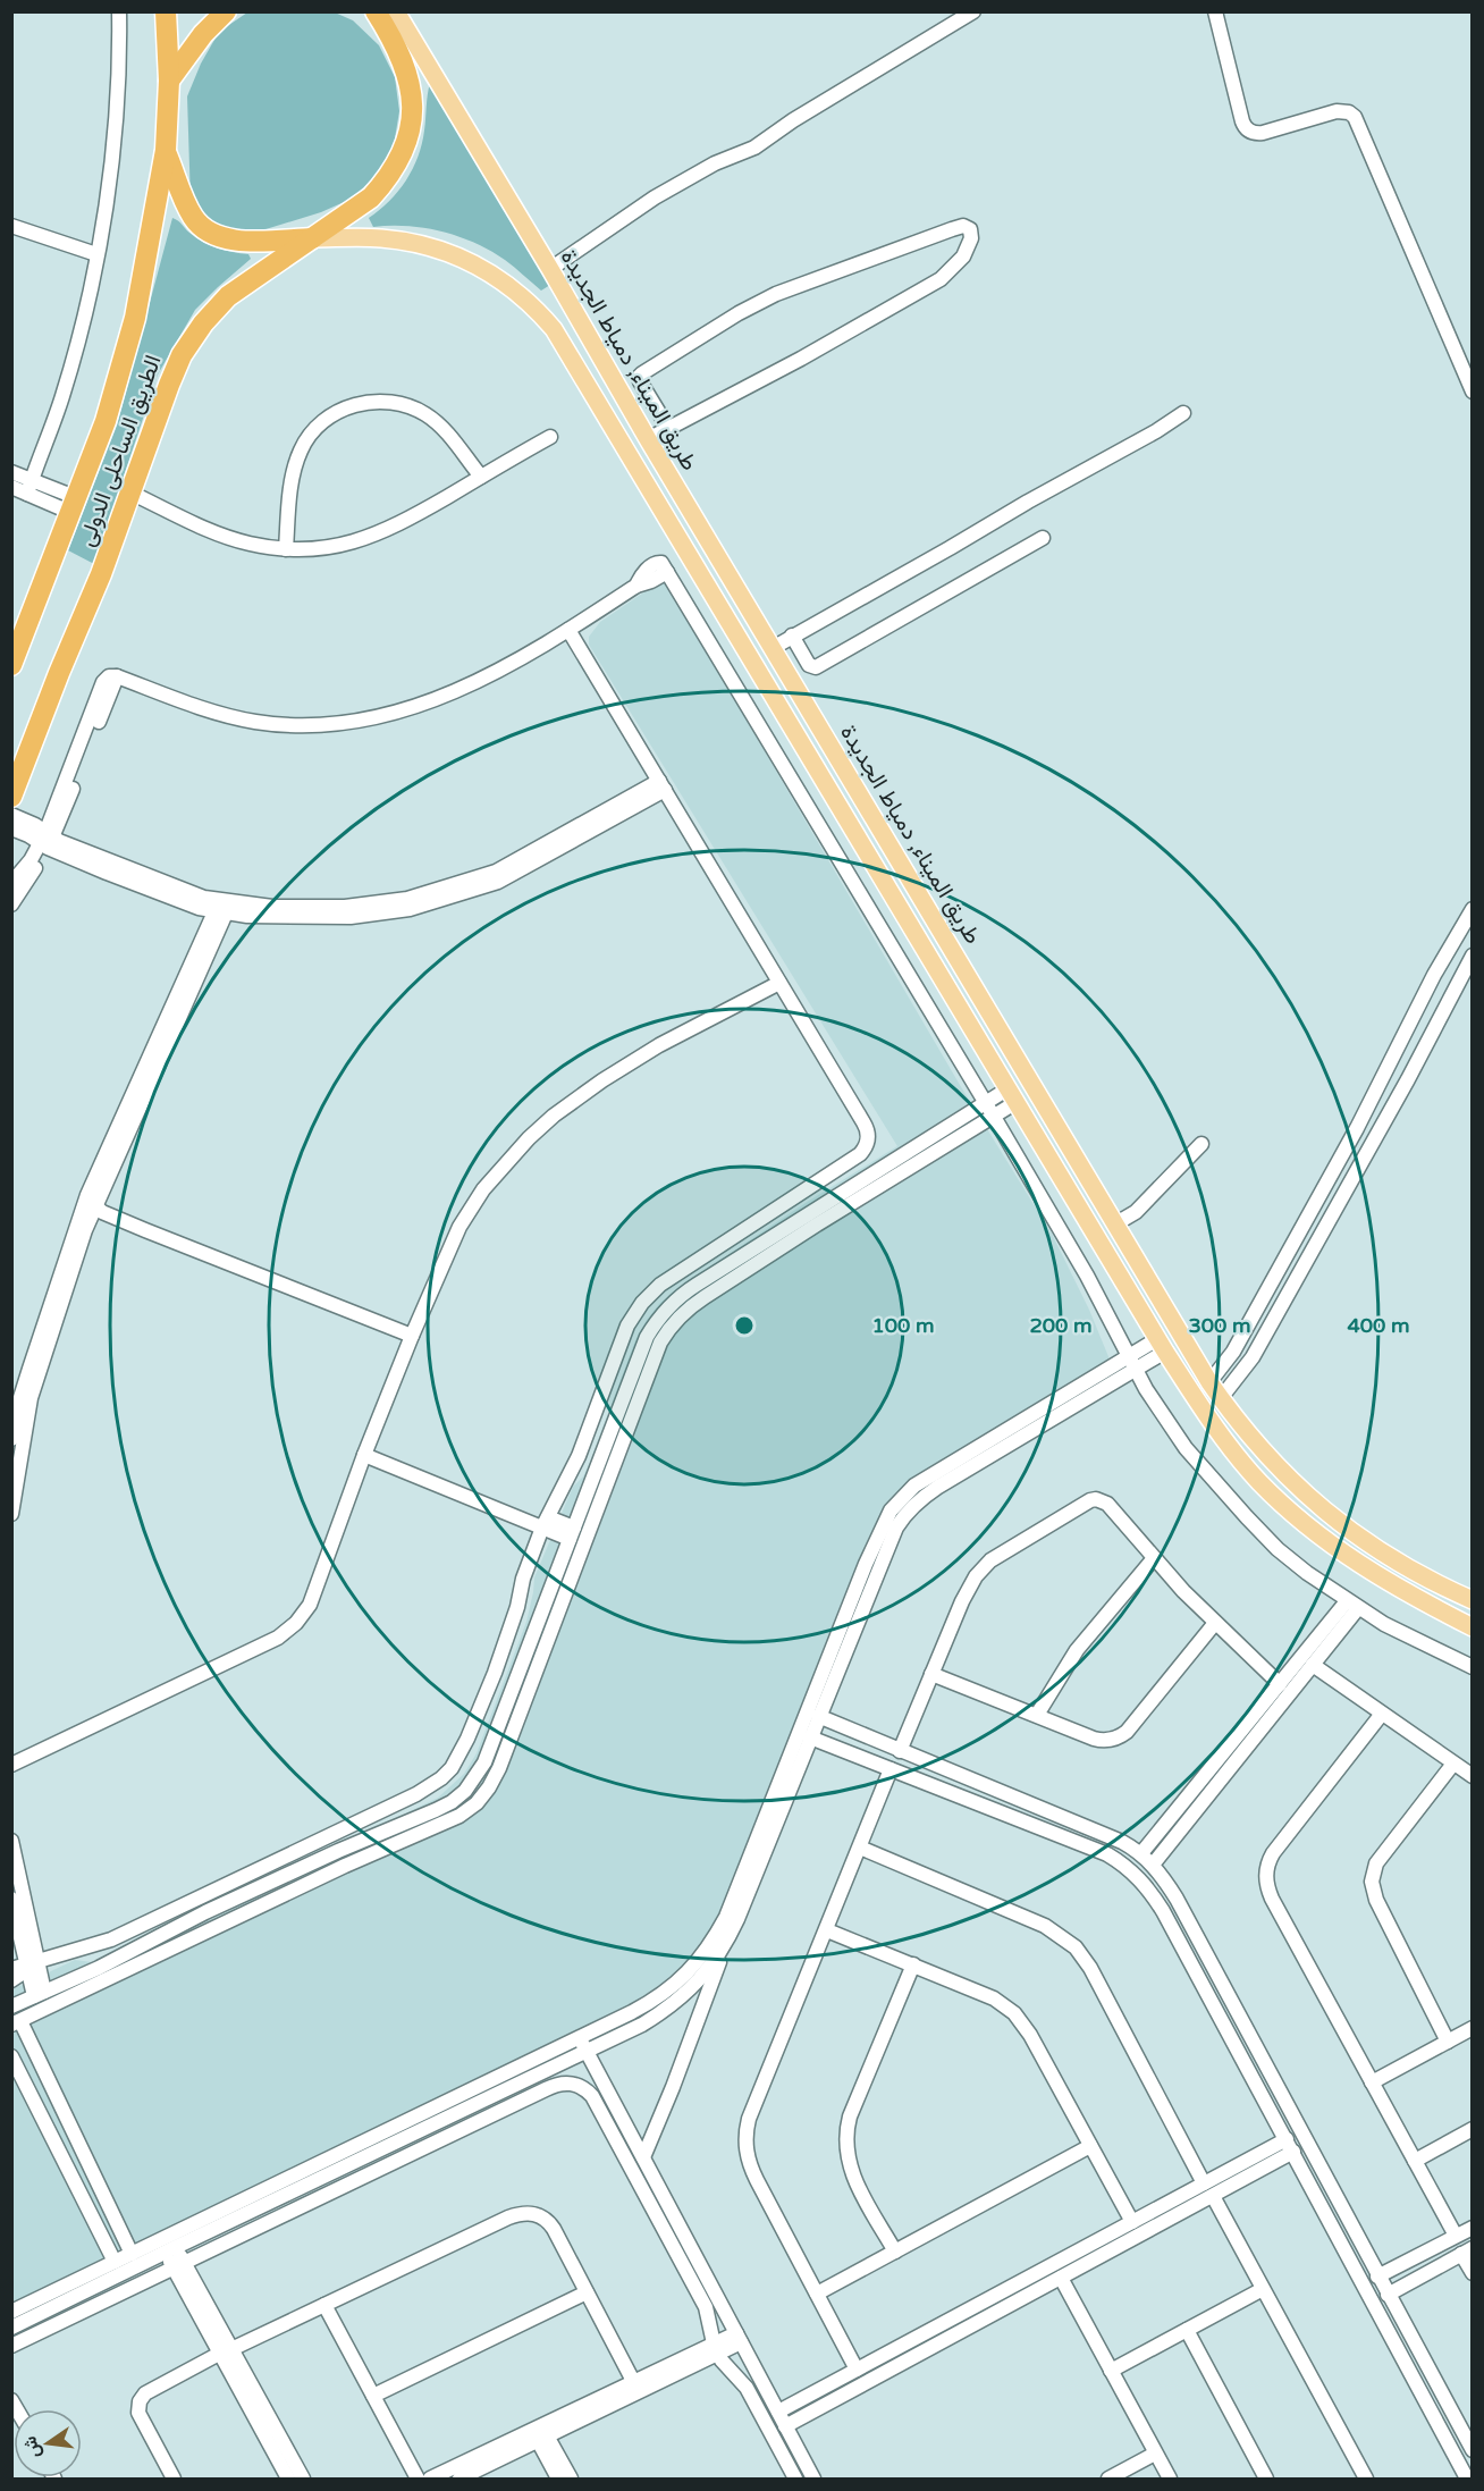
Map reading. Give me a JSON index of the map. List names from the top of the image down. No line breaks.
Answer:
{"streets":{"highway":["الطريق الساحلى الدولى"],"main road":["طريق الميناء, دمياط الجديدة"]},"crossings":[["طريق الميناء, دمياط الجديدة","الطريق الساحلى الدولى"]],"north":"left","rings":["100 m","200 m","300 m","400 m"]}
